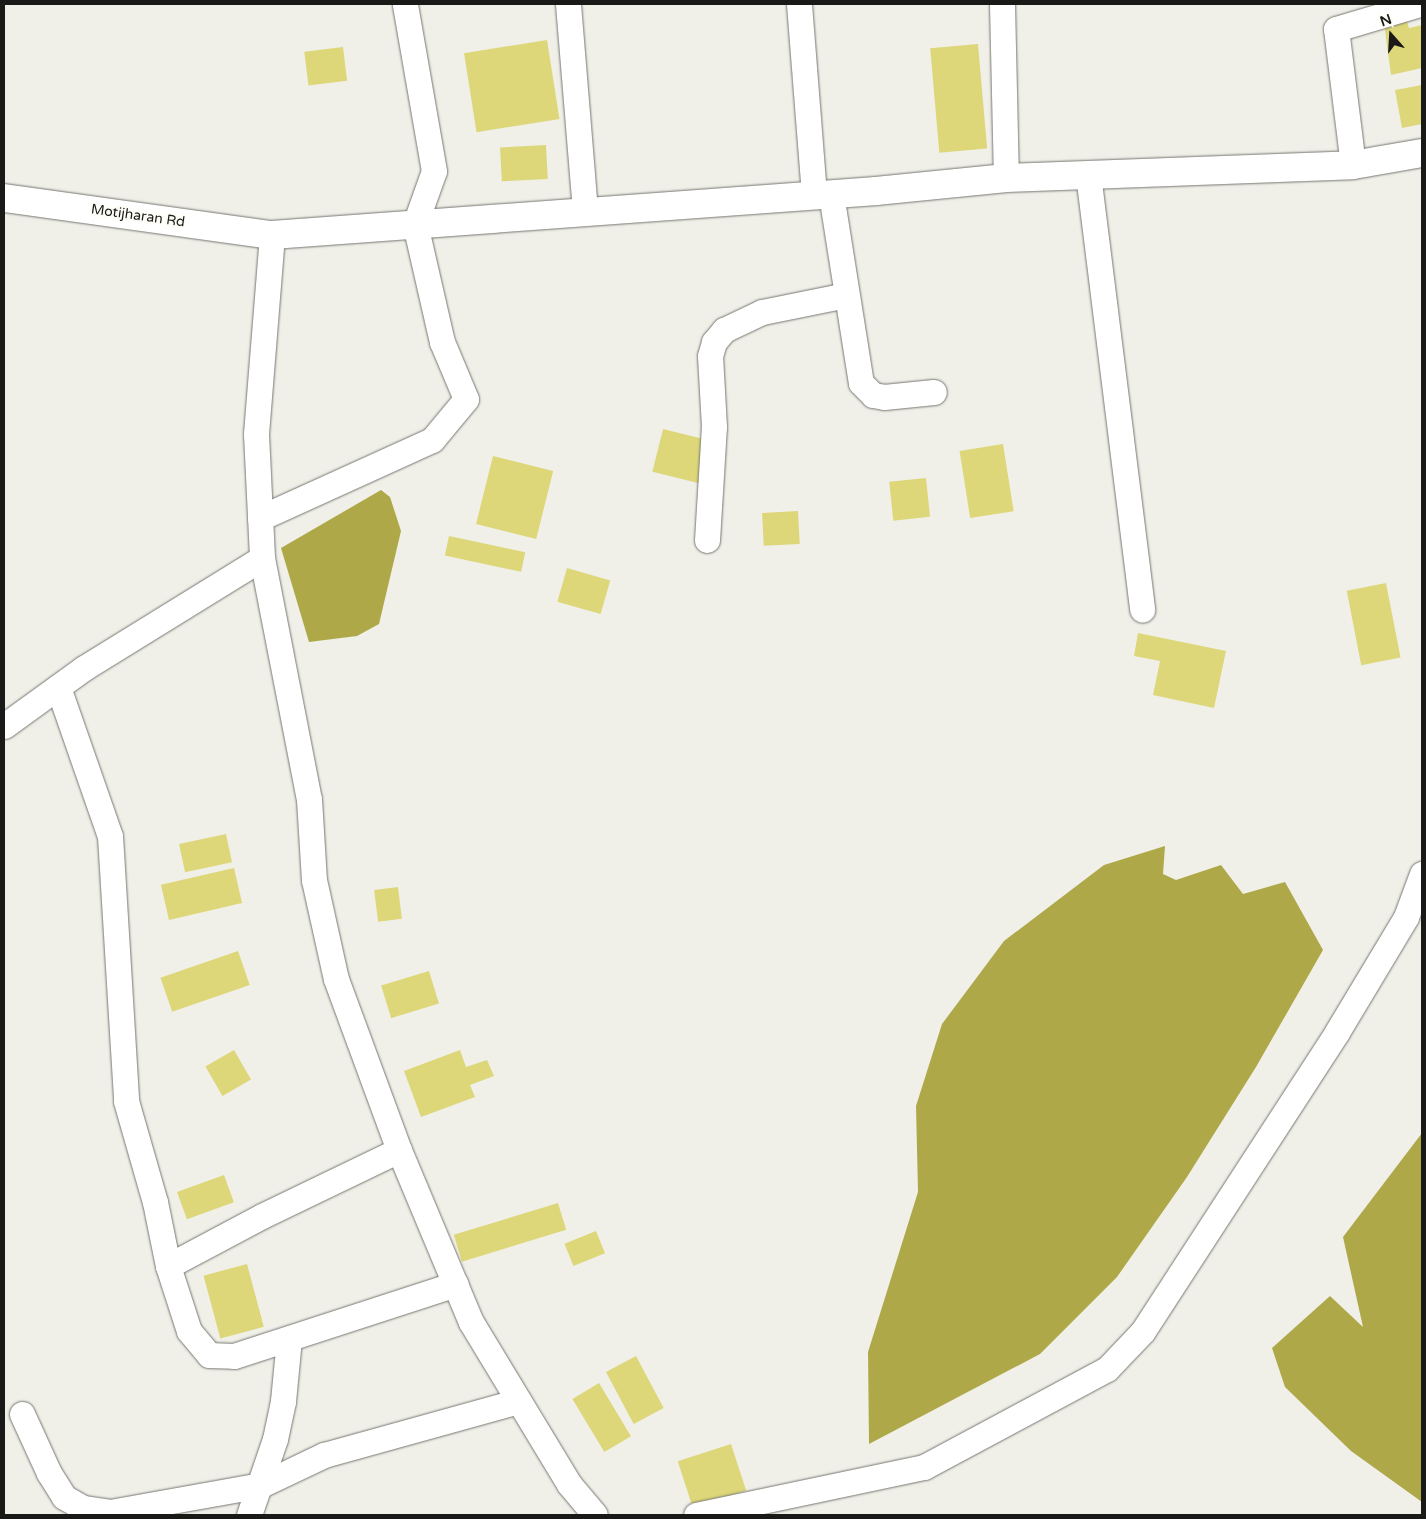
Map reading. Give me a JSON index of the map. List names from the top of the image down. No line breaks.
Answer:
{"streets":{"main road":["Motijharan Rd"]},"north":"top"}
